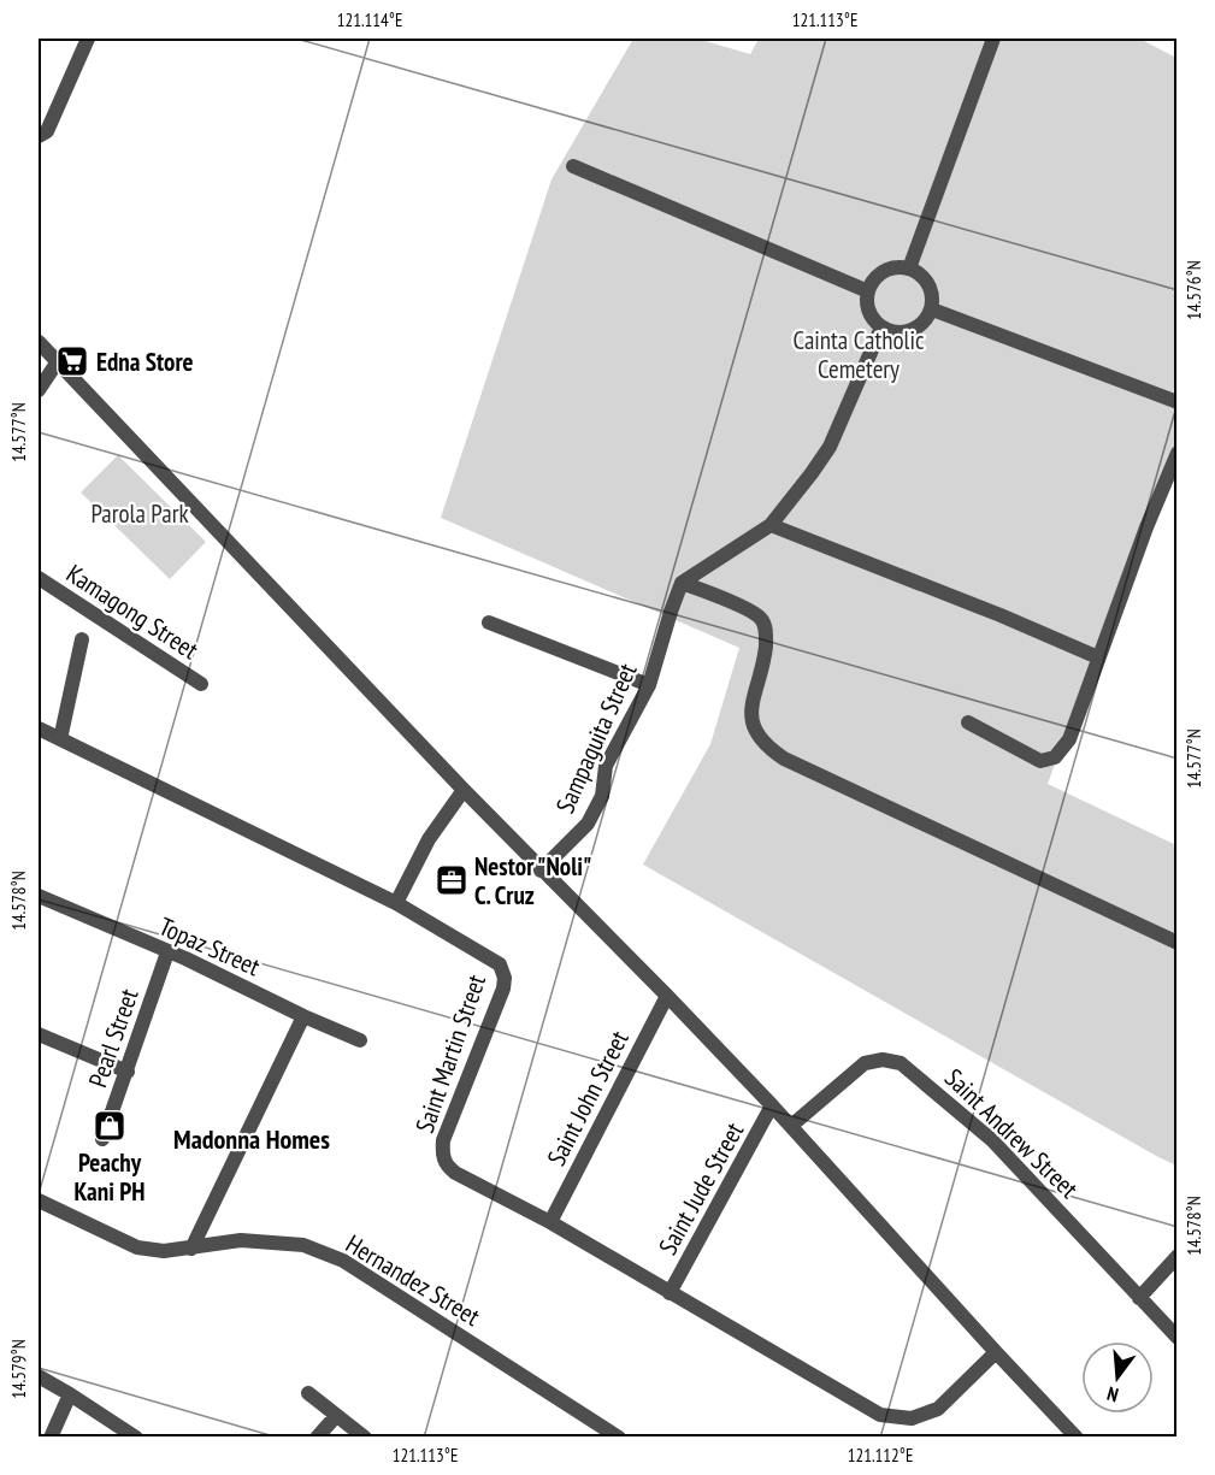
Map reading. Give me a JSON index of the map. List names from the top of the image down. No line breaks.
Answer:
{"streets":{"street":["Kamagong Street","Sampaguita Street","Topaz Street","Pearl Street","Saint Martin Street","Saint John Street","Saint Andrew Street","Saint Jude Street","Hernandez Street"]},"crossings":[["Topaz Street","Pearl Street"],["Saint Martin Street","Saint John Street"],["Saint Martin Street","Saint Jude Street"]],"districts":["Madonna Homes"],"parks":["Cainta Catholic Cemetery","Parola Park"],"places":{"supermarket":["Edna Store"],"office":["Nestor \"Noli\" C. Cruz"],"shop":["Peachy Kani PH"]},"north":"bottom","coordinates":["121.114°E","121.113°E","14.576°N","14.577°N","14.578°N","14.579°N","121.112°E"]}
